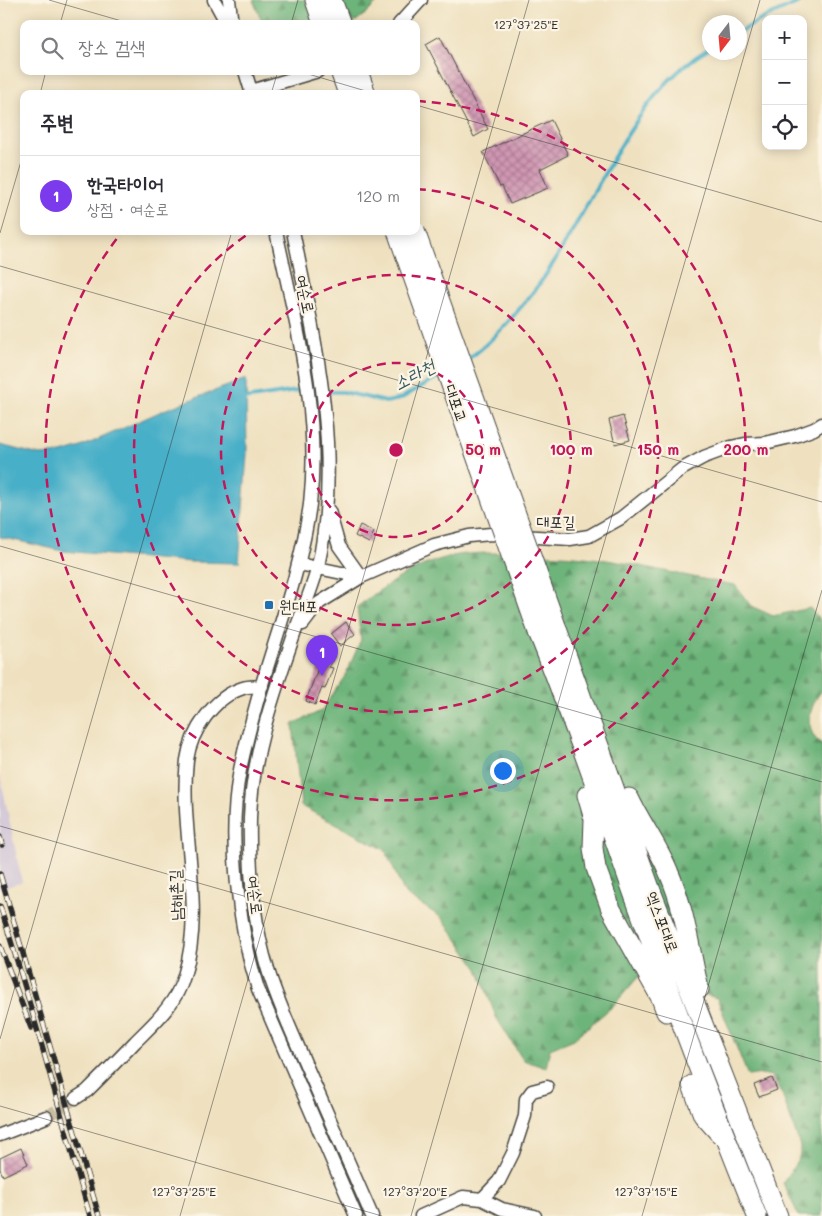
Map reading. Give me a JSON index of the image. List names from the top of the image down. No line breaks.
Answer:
{"streets":{"highway":["대포교","엑스포대로"],"street":["여순로","대포길","남해촌길"]},"crossings":[["여순로","대포길"],["여순로","남해촌길"],["대포교","엑스포대로"]],"water":["소라천"],"places":{"transit":["원대포"]},"north":"bottom","page":{"map_buttons":["+","−"],"search":"장소 검색","heading":"주변","list":[{"mark":"1","name":"한국타이어","note":"상점 · 여순로","value":"120 m"}],"pins":"1"},"coordinates":["127°37'25\"E","127°37'20\"E","127°37'15\"E"],"rings":["50 m","100 m","150 m","200 m"]}
